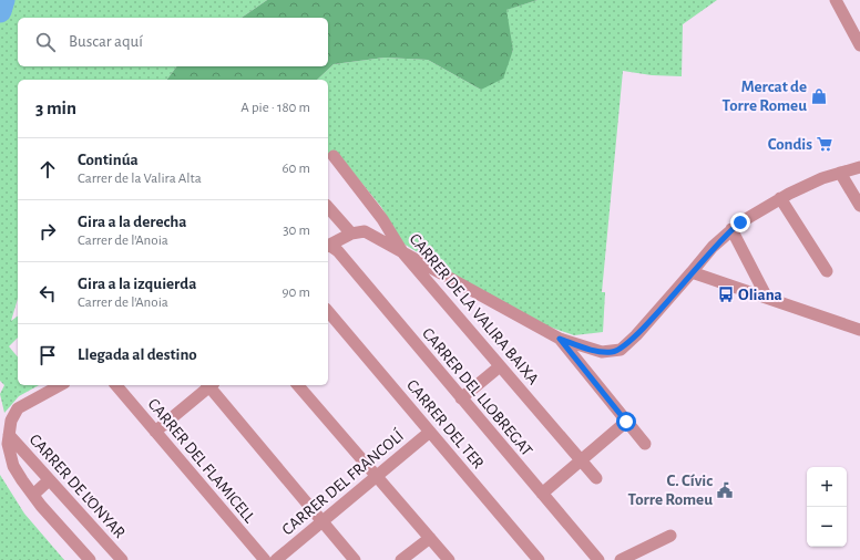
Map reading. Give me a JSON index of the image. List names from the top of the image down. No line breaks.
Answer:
{"streets":{"street":["CARRER DE LA VALIRA BAIXA","CARRER DEL LLOBREGAT","CARRER DEL TER","CARRER DEL FLAMICELL","CARRER DEL FRANCOLÍ","CARRER DE L'ONYAR"]},"crossings":[["CARRER DEL TER","CARRER DEL FRANCOLÍ"]],"places":{"shop":["Mercat de Torre Romeu"],"supermarket":["Condis"],"bus stop":["Oliana"],"public building":["C. Cívic Torre Romeu"]},"page":{"search":"Buscar aquí","heading":["3 min","A pie · 180 m"],"list":[["Continúa","Carrer de la Valira Alta","60 m"],["Gira a la derecha","Carrer de l'Anoia","30 m"],["Gira a la izquierda","Carrer de l'Anoia","90 m"],"Llegada al destino"],"map_buttons":["+","−"]}}
